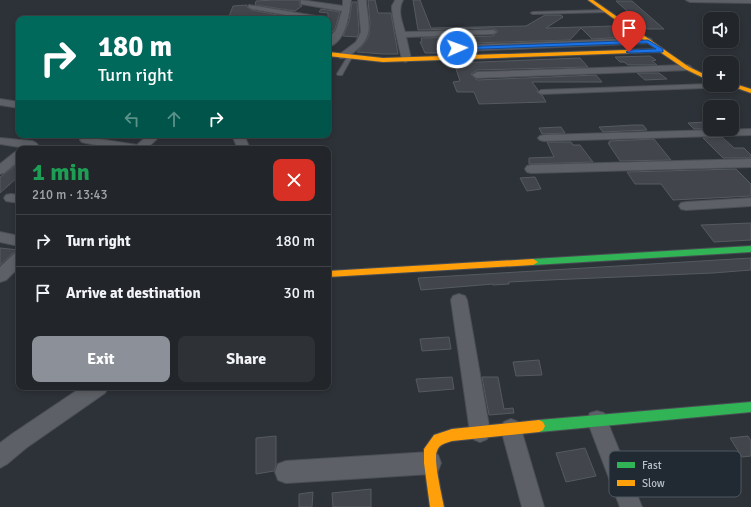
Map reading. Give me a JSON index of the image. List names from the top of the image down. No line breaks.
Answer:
{"legend":["Fast","Slow"],"page":{"map_buttons":["+","−"],"turn":["180 m","Turn right"],"heading":["1 min","210 m · 13:43"],"list":[{"name":"Turn right","value":"180 m"},{"name":"Arrive at destination","value":"30 m"}],"buttons":["Exit","Share"]}}
